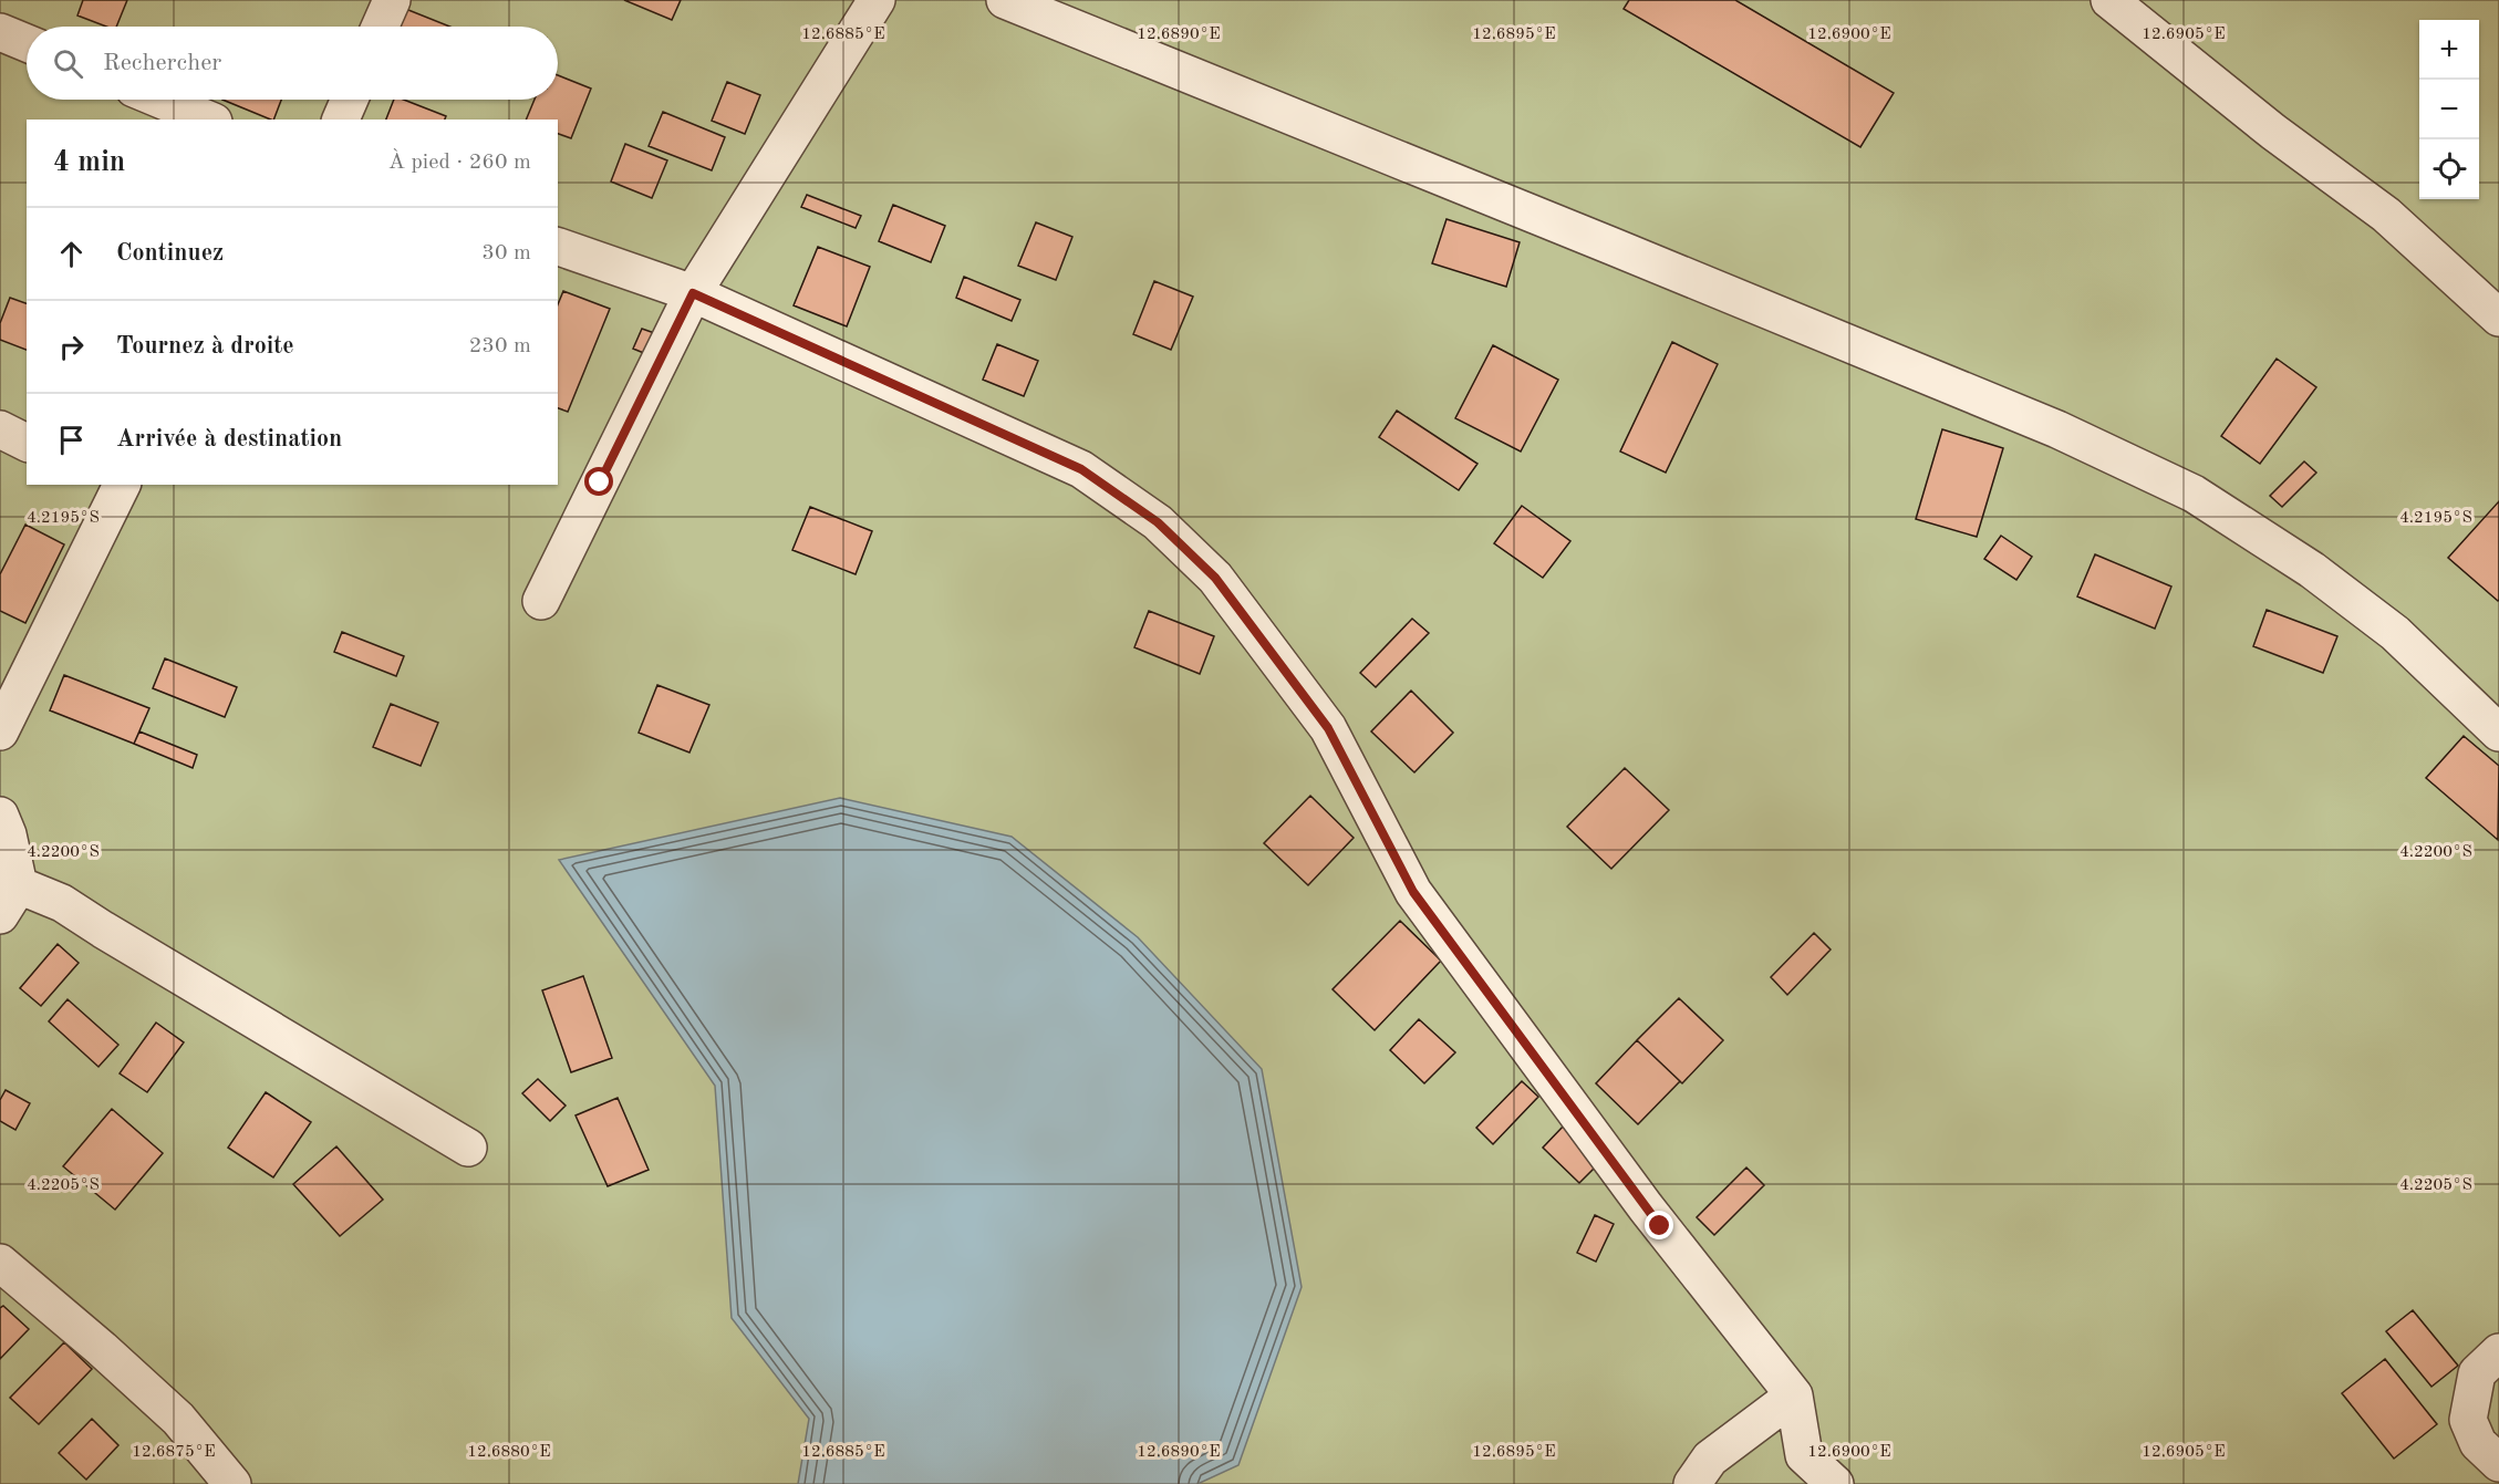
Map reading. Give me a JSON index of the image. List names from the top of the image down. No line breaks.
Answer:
{"page":{"map_buttons":["+","−"],"search":"Rechercher","heading":["4 min","À pied · 260 m"],"list":[["Continuez","30 m"],["Tournez à droite","230 m"],"Arrivée à destination"]},"coordinates":["12.6885°E","12.6890°E","12.6895°E","12.6900°E","12.6905°E","4.2195°S","4.2200°S","4.2205°S","12.6875°E","12.6880°E"]}
